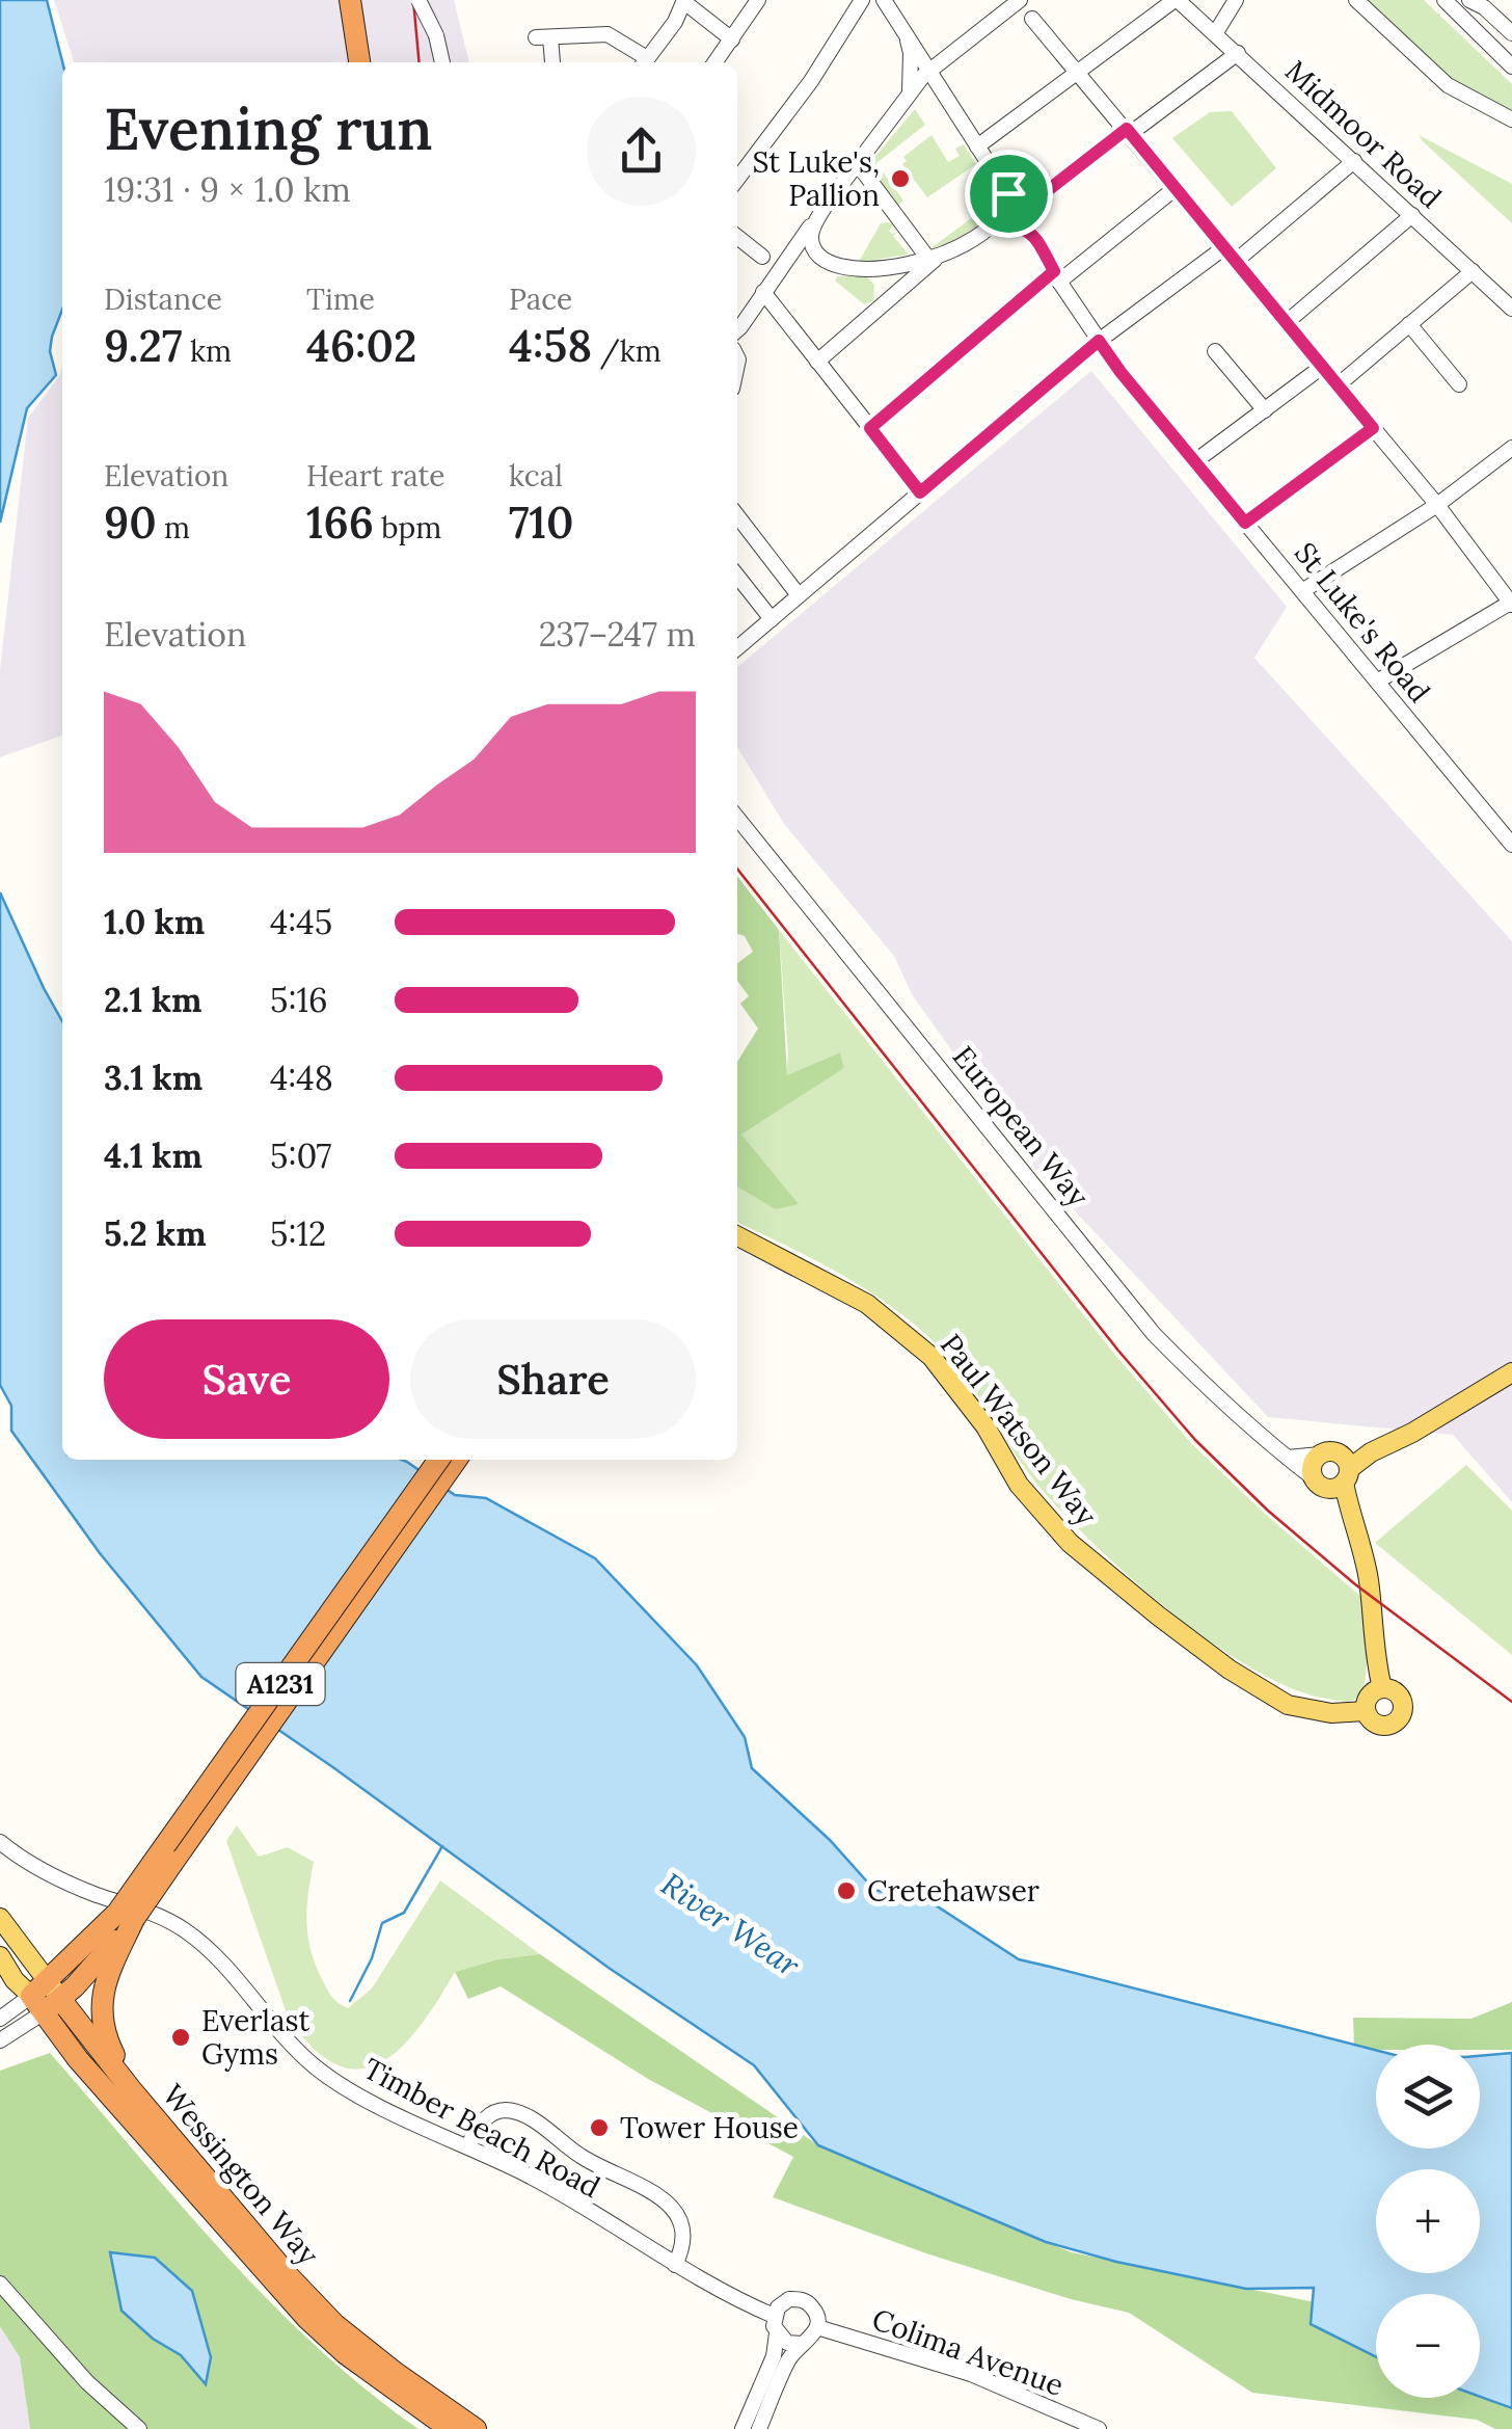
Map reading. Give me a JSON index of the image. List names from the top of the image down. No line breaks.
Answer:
{"streets":{"highway":["A1231","Wessington Way"],"main road":["Paul Watson Way"],"street":["Midmoor Road","St Luke's Road","European Way","Timber Beach Road","Colima Avenue"]},"crossings":[["A1231","Wessington Way"],["Timber Beach Road","Colima Avenue"]],"water":["River Wear"],"places":["St Luke's, Pallion","Cretehawser","Everlast Gyms","Tower House"],"page":{"heading":["Evening run","19:31 · 9 × 1.0 km"],"stats":[["Distance","9.27 km"],["Time","46:02"],["Pace","4:58 /km"],["Elevation","90 m"],["Heart rate","166 bpm"],["kcal","710"]],"chart":["Elevation","237–247 m"],"list":[{"name":"1.0 km","note":"4:45"},{"name":"2.1 km","note":"5:16"},{"name":"3.1 km","note":"4:48"},{"name":"4.1 km","note":"5:07"},{"name":"5.2 km","note":"5:12"}],"buttons":["Save","Share"],"map_buttons":["+","−"]}}
